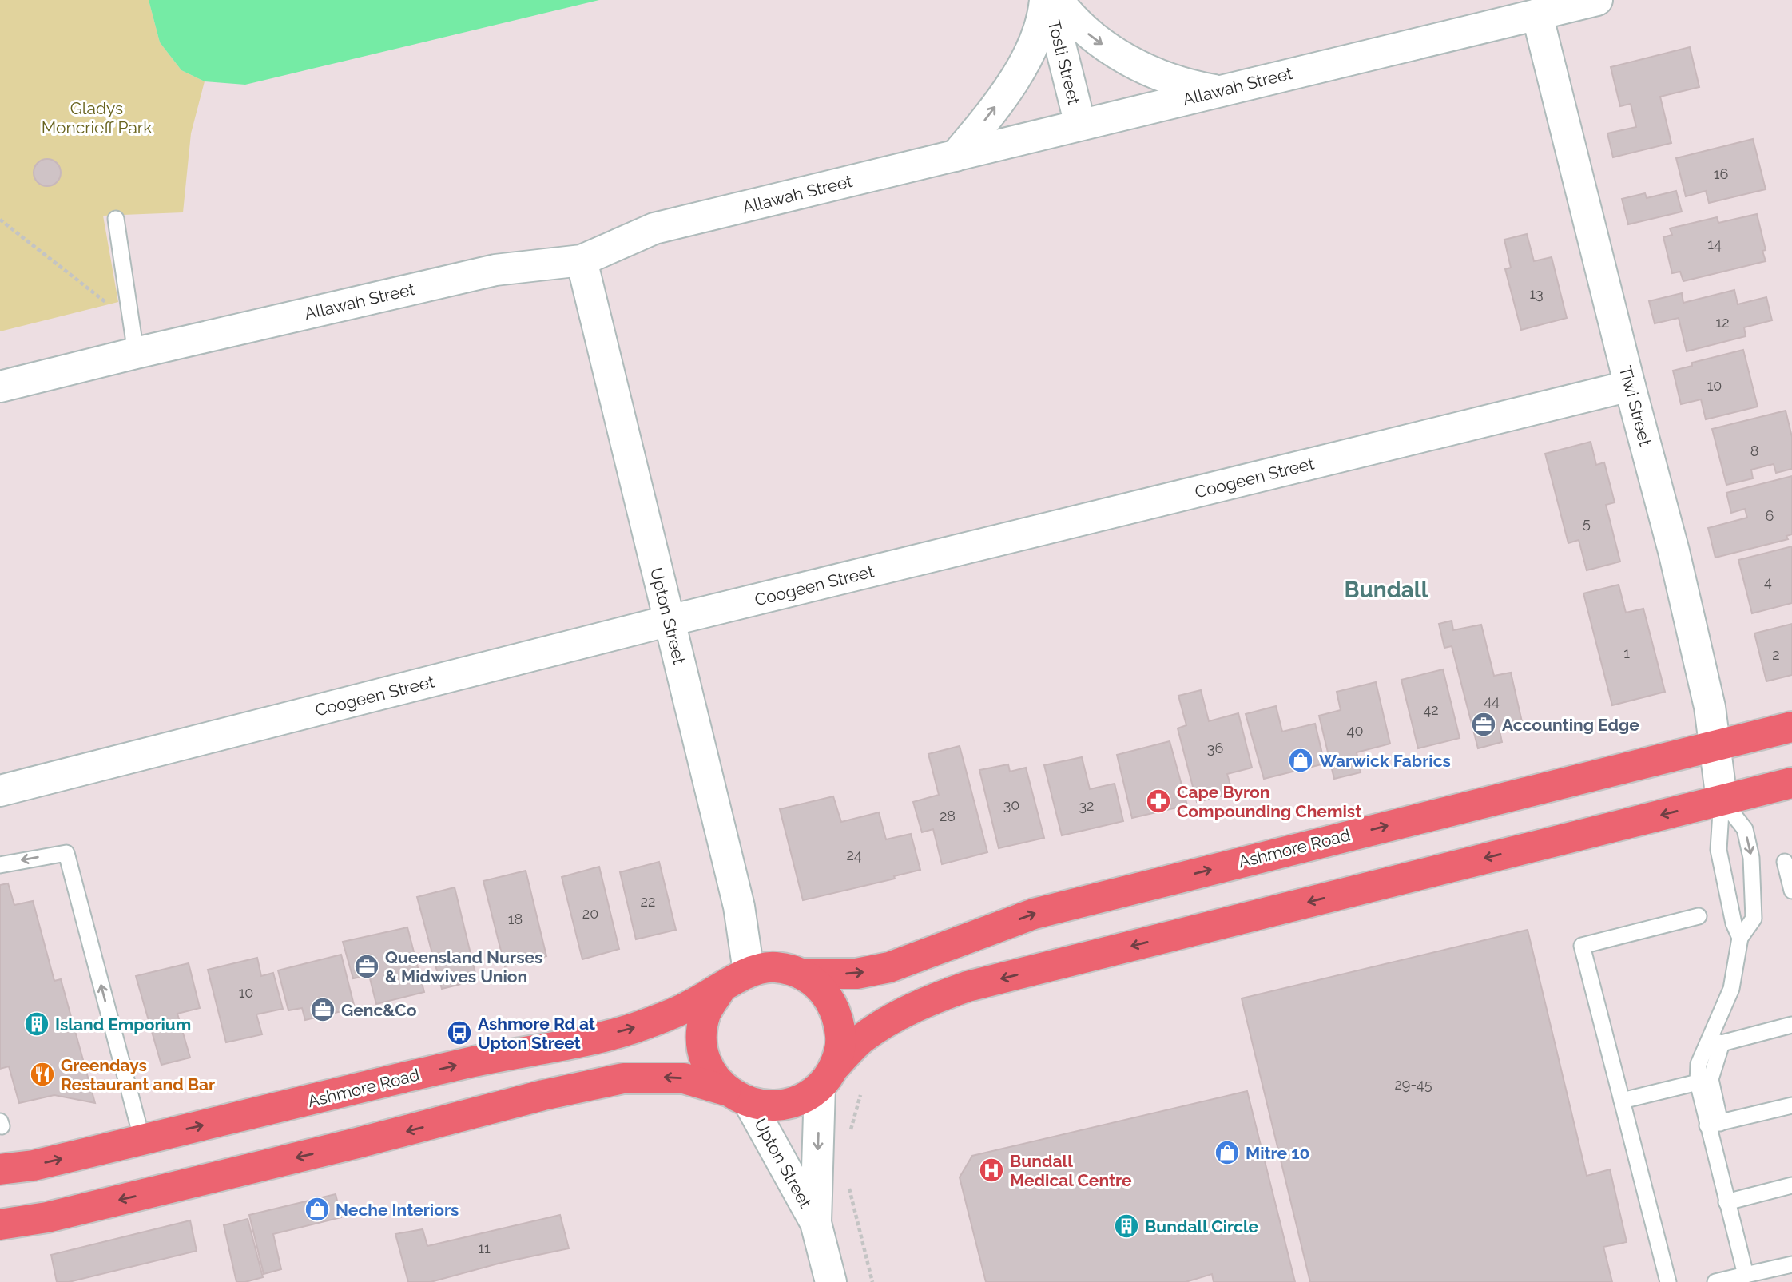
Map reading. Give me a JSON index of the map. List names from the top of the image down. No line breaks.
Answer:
{"streets":{"main road":["Ashmore Road"],"street":["Tosti Street","Allawah Street","Tiwi Street","Coogeen Street","Upton Street"]},"crossings":[["Tosti Street","Allawah Street"],["Allawah Street","Tiwi Street"],["Allawah Street","Upton Street"],["Tiwi Street","Coogeen Street"],["Tiwi Street","Ashmore Road"],["Coogeen Street","Upton Street"],["Upton Street","Ashmore Road"]],"districts":["Bundall"],"parks":["Gladys Moncrieff Park"],"places":{"office":["Accounting Edge","Queensland Nurses & Midwives Union","Genc&Co"],"shop":["Warwick Fabrics","Mitre 10","Neche Interiors"],"pharmacy":["Cape Byron Compounding Chemist"],"building":["Island Emporium","Bundall Circle"],"bus stop":["Ashmore Rd at Upton Street"],"restaurant":["Greendays Restaurant and Bar"],"hospital":["Bundall Medical Centre"]},"house_numbers":["16","14","13","12","10","8","6","5","4","1","2","44","42","40","36","30","32","28","24","22","20","18","10","29-45","11"]}
